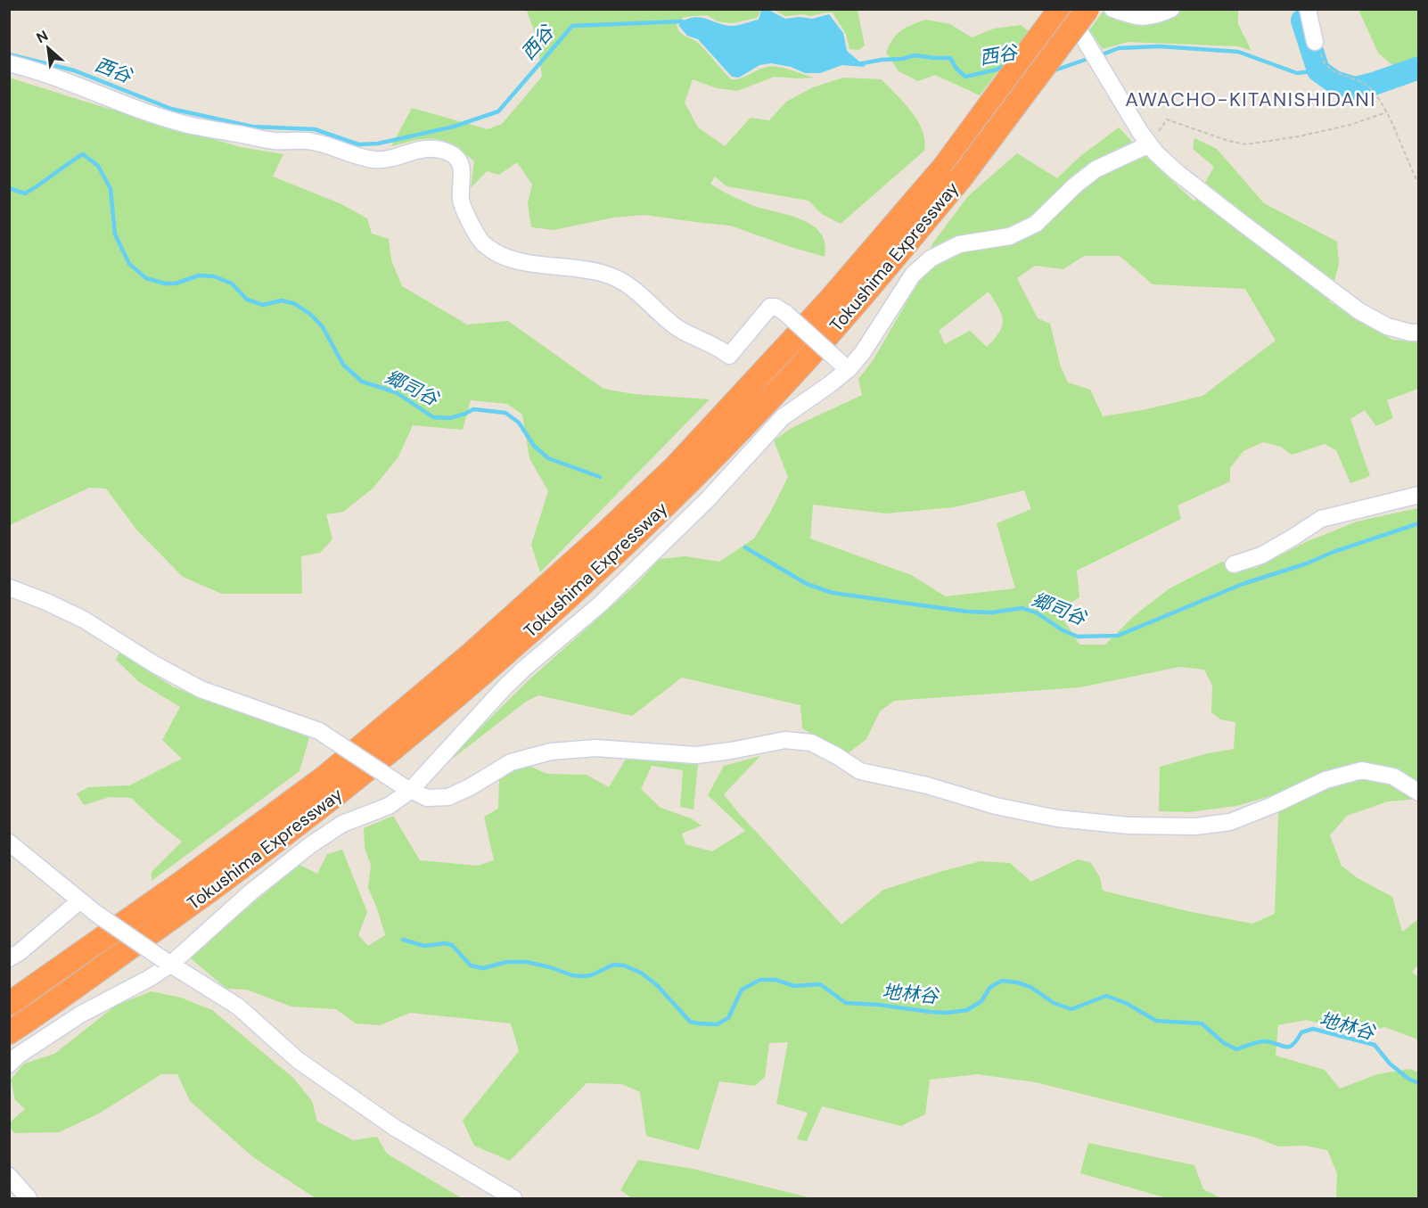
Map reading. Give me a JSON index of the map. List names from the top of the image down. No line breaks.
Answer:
{"streets":{"highway":["Tokushima Expressway"]},"districts":["AWACHO-KITANISHIDANI"],"water":["西谷","郷司谷","地林谷"],"north":"top left"}
